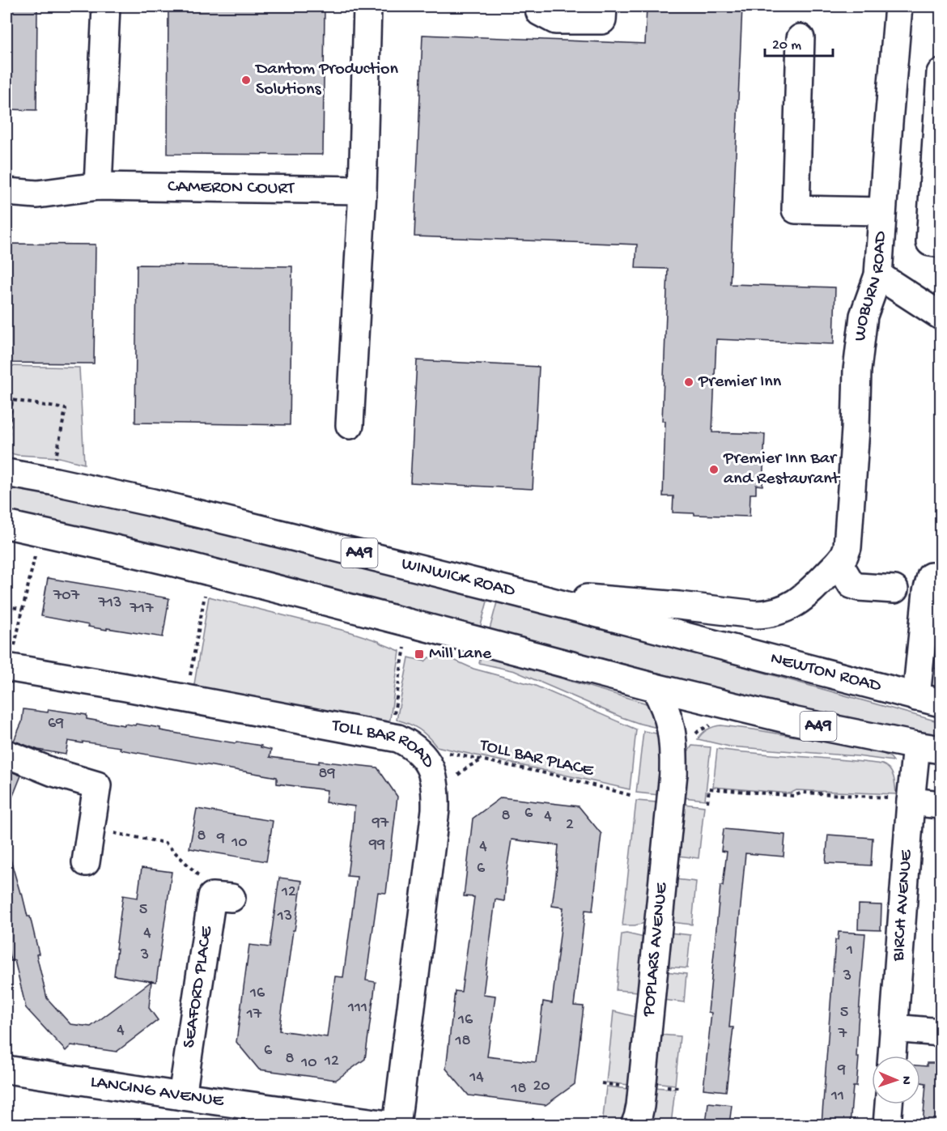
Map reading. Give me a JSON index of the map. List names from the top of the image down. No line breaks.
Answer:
{"streets":{"main road":["CAMERON COURT","WOBURN ROAD","A49","WINWICK ROAD","NEWTON ROAD","TOLL BAR ROAD","BIRCH AVENUE","POPLARS AVENUE","SEAFORD PLACE","LANCING AVENUE"],"path":["TOLL BAR PLACE"]},"crossings":[["A49","BIRCH AVENUE"],["A49","POPLARS AVENUE"],["WINWICK ROAD","NEWTON ROAD"],["TOLL BAR ROAD","LANCING AVENUE"],["SEAFORD PLACE","LANCING AVENUE"]],"places":{"other":["Dantom Production Solutions","Premier Inn","Premier Inn Bar and Restaurant"],"transit":["Mill Lane"]},"house_numbers":["707","713","717","69","89","6","8","4","97","2","8","9","10","99","4","6","12","5","13","4","1","3","3","16","111","5","17","16","4","7","18","6","8","12","10","9","14","20","18","11"],"scale_bar":"20 m","north":"right"}
